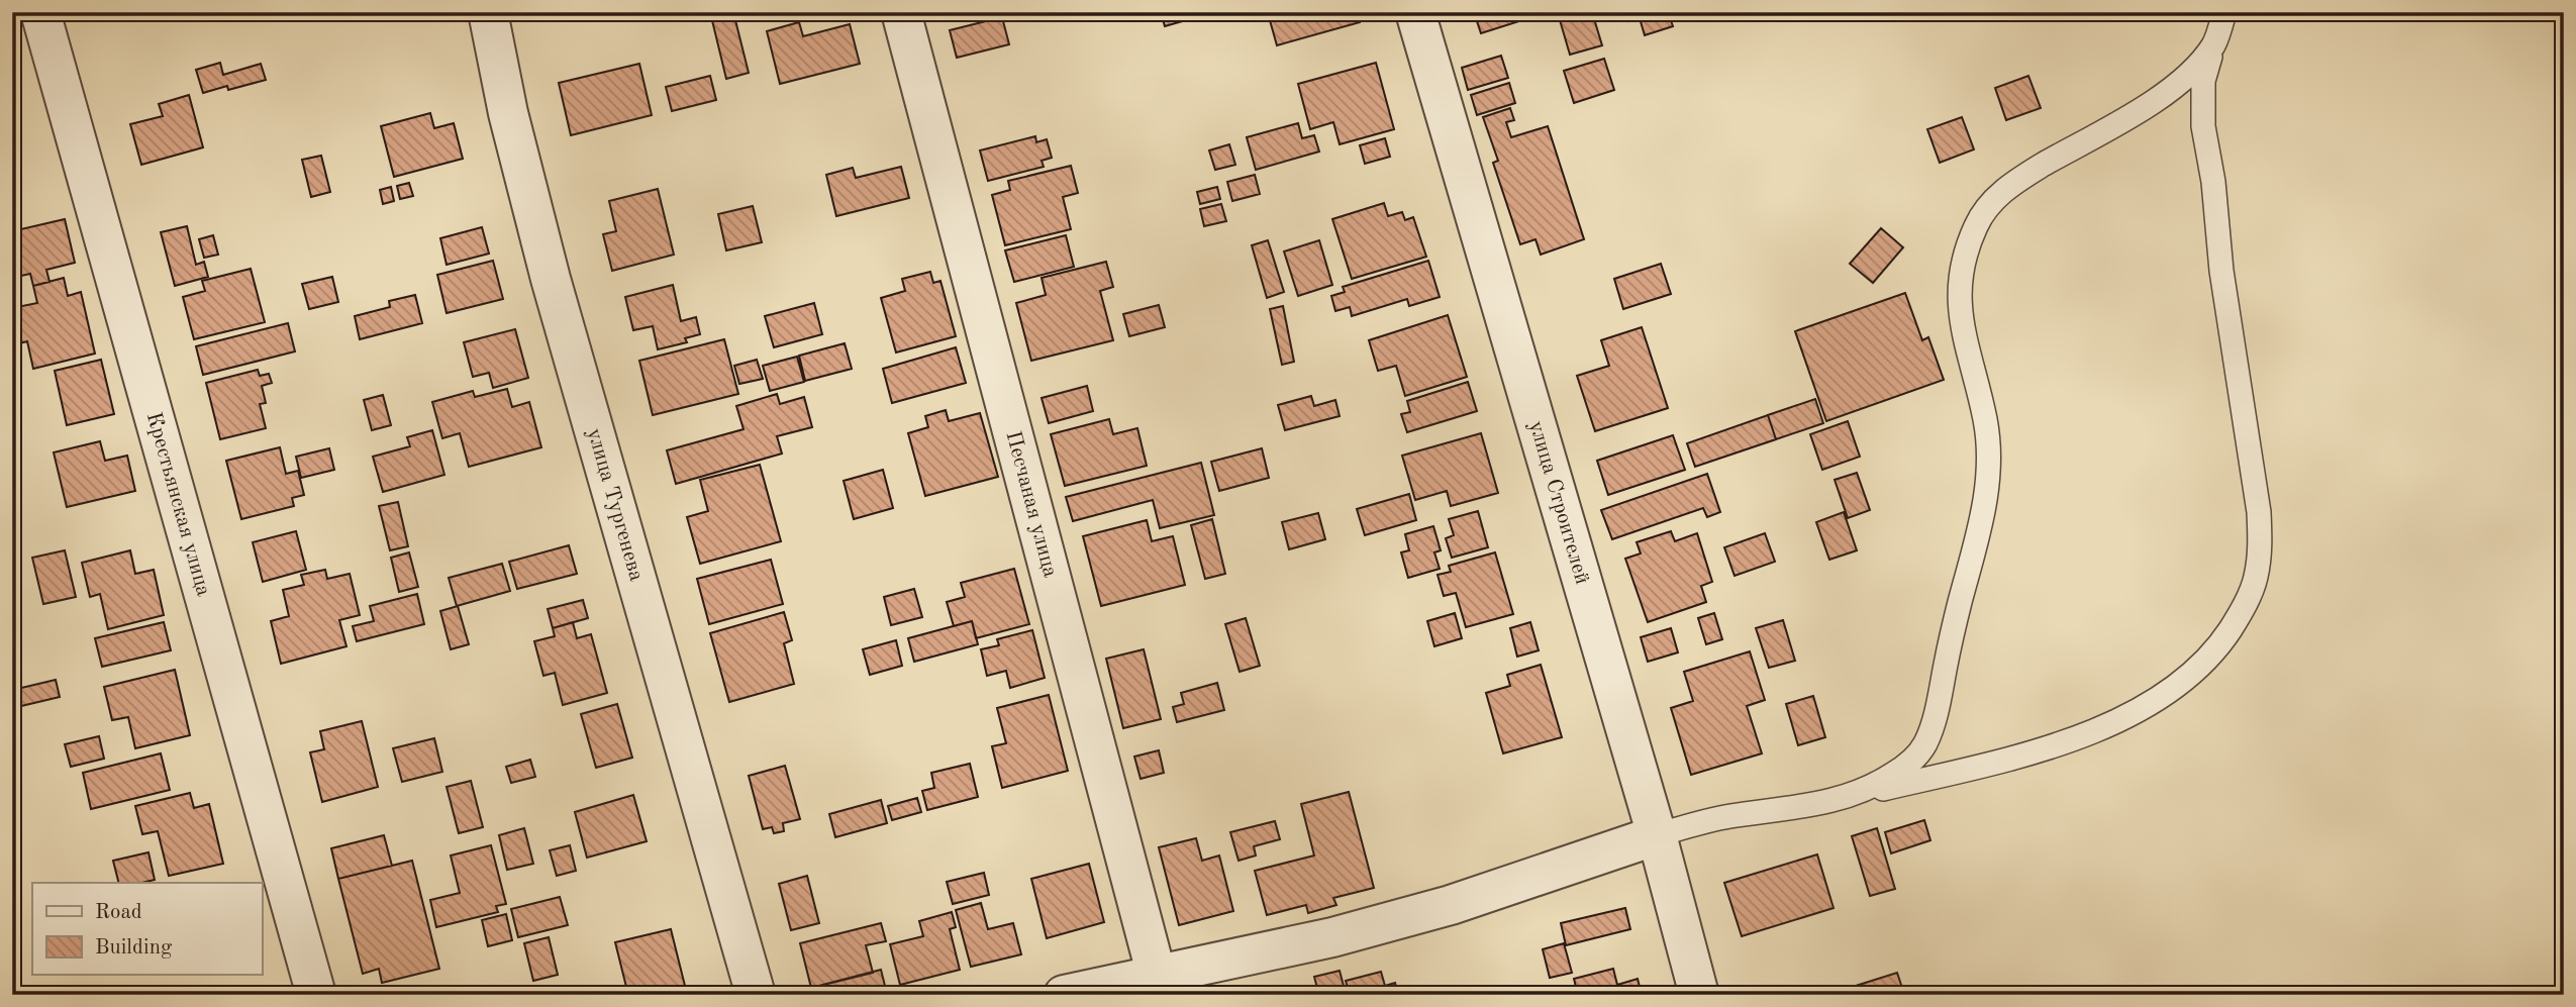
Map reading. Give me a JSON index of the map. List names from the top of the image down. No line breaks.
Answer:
{"streets":{"street":["Крестьянская улица","улица Строителей","Песчаная улица","улица Тургенева"]},"legend":["Road","Building"]}
